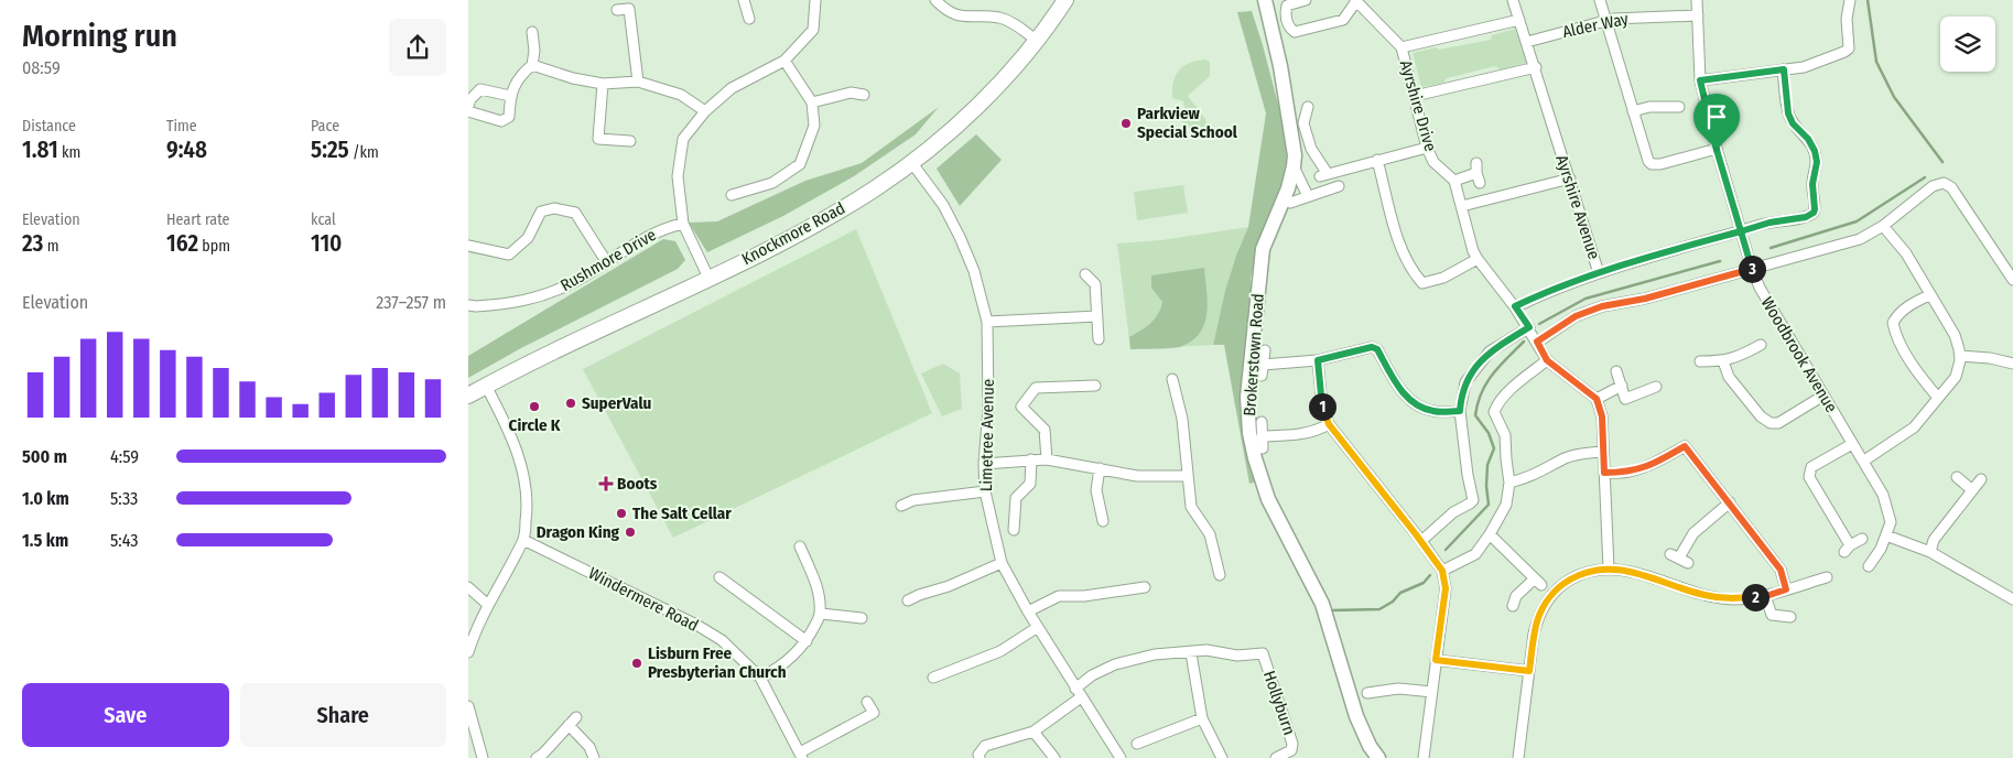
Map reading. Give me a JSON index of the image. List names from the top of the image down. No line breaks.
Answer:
{"streets":{"main road":["Knockmore Road"],"street":["Alder Way","Ayrshire Drive","Ayrshire Avenue","Rushmore Drive","Brokerstown Road","Woodbrook Avenue","Limetree Avenue","Windermere Road","Hollyburn"]},"crossings":[["Alder Way","Ayrshire Avenue"],["Alder Way","Woodbrook Avenue"],["Ayrshire Avenue","Woodbrook Avenue"],["Knockmore Road","Limetree Avenue"],["Limetree Avenue","Hollyburn"]],"places":{"other":["Parkview Special School","SuperValu","Circle K","The Salt Cellar","Dragon King","Lisburn Free Presbyterian Church"],"health":["Boots"]},"page":{"heading":["Morning run","08:59"],"stats":[["Distance","1.81 km"],["Time","9:48"],["Pace","5:25 /km"],["Elevation","23 m"],["Heart rate","162 bpm"],["kcal","110"]],"pins":["3","1","2"],"chart":["Elevation","237–257 m"],"list":[{"name":"500 m","note":"4:59"},{"name":"1.0 km","note":"5:33"},{"name":"1.5 km","note":"5:43"}],"buttons":["Save","Share"]}}
